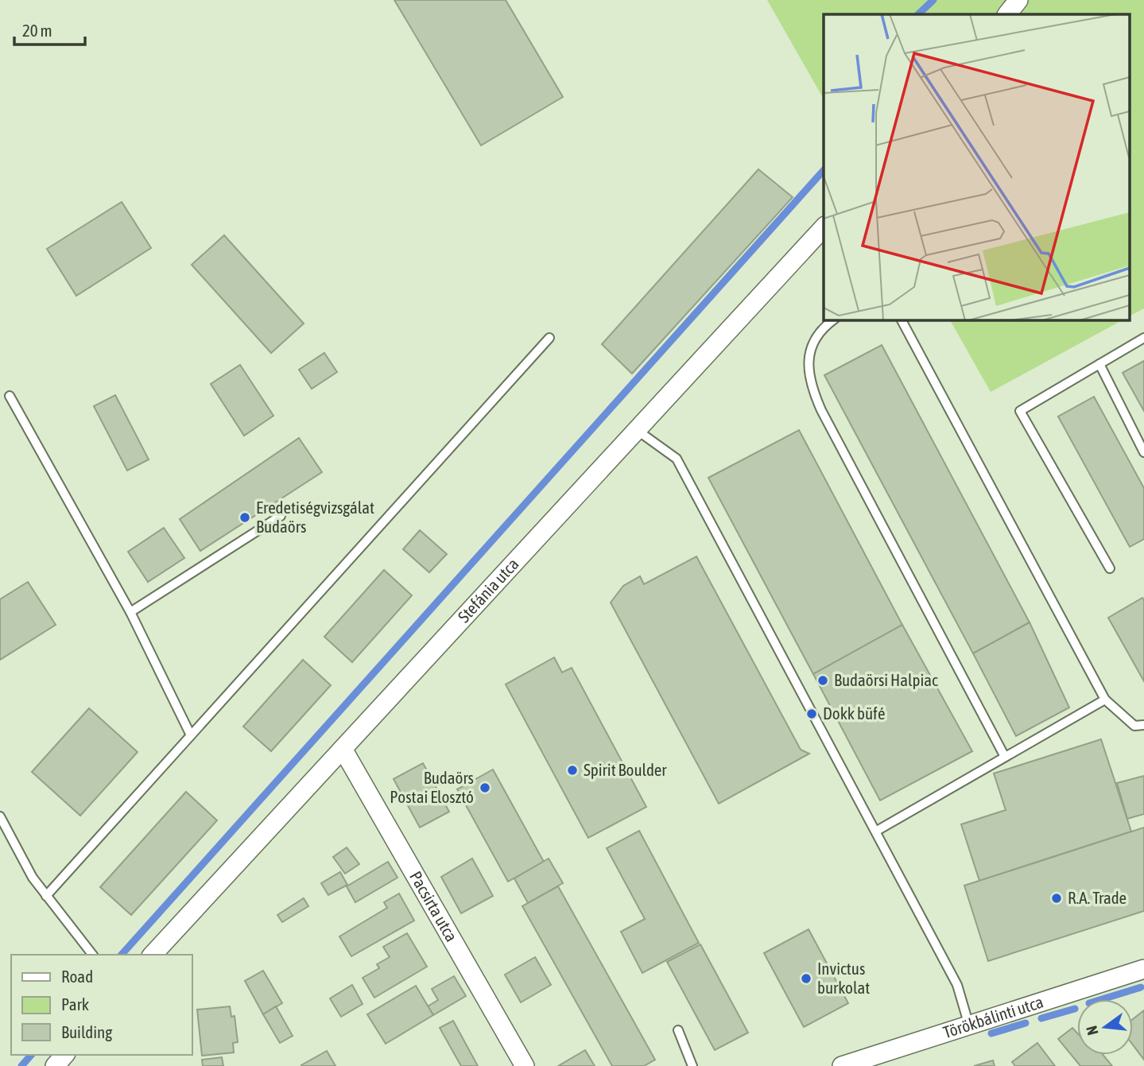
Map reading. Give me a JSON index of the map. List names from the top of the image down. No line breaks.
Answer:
{"streets":{"street":["Stefánia utca","Pacsirta utca","Törökbálinti utca"]},"crossings":[["Stefánia utca","Pacsirta utca"]],"places":["Eredetiségvizsgálat Budaörs","Budaörsi Halpiac","Dokk büfé","Spirit Boulder","Budaörs Postai Elosztó","R.A. Trade","Invictus burkolat"],"legend":["Road","Park","Building"],"scale_bar":"20 m","north":"left"}
